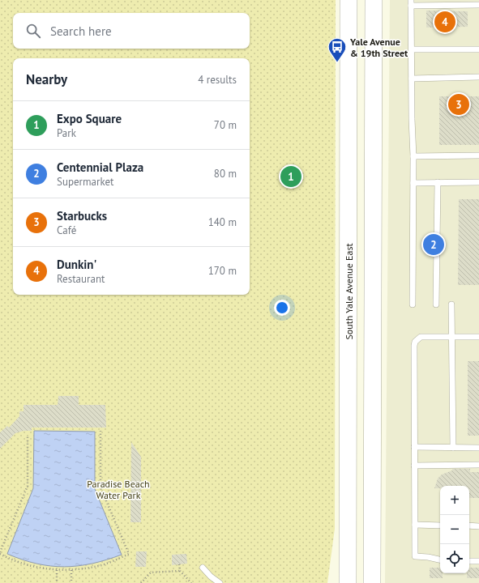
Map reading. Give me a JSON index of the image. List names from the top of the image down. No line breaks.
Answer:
{"streets":{"main road":["South Yale Avenue East"]},"parks":["Paradise Beach Water Park"],"places":{"bus stop":["Yale Avenue & 19th Street"]},"page":{"pins":["4","3","1","2"],"search":"Search here","heading":["Nearby","4 results"],"list":[{"mark":"1","name":"Expo Square","note":"Park","value":"70 m"},{"mark":"2","name":"Centennial Plaza","note":"Supermarket","value":"80 m"},{"mark":"3","name":"Starbucks","note":"Café","value":"140 m"},{"mark":"4","name":"Dunkin'","note":"Restaurant","value":"170 m"}],"map_buttons":["+","−"]}}
